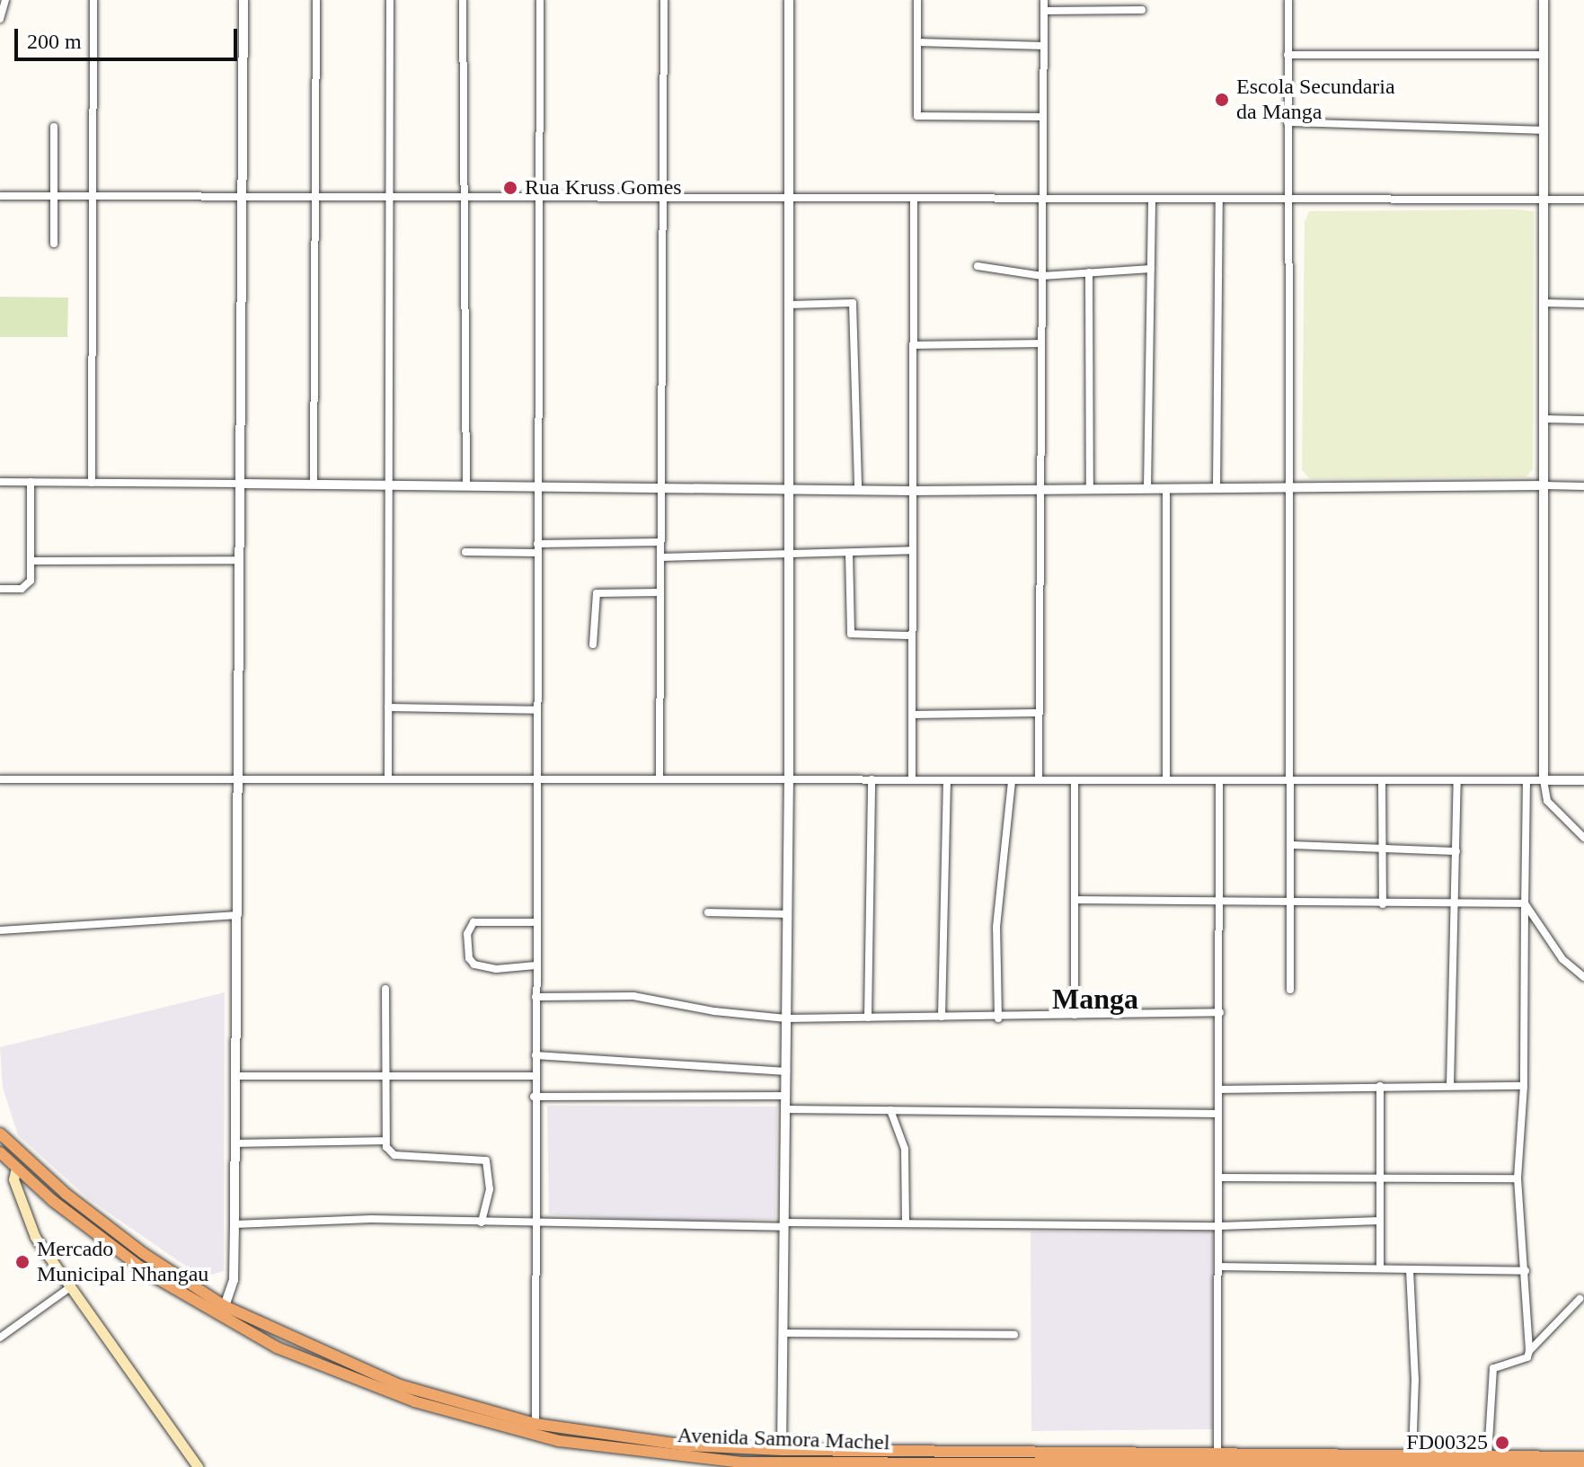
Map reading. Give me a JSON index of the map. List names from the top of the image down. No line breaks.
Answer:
{"streets":{"highway":["Avenida Samora Machel"]},"districts":["Manga"],"places":["Escola Secundaria da Manga","Rua Kruss Gomes","Mercado Municipal Nhangau","FD00325"],"scale_bar":"200 m"}
